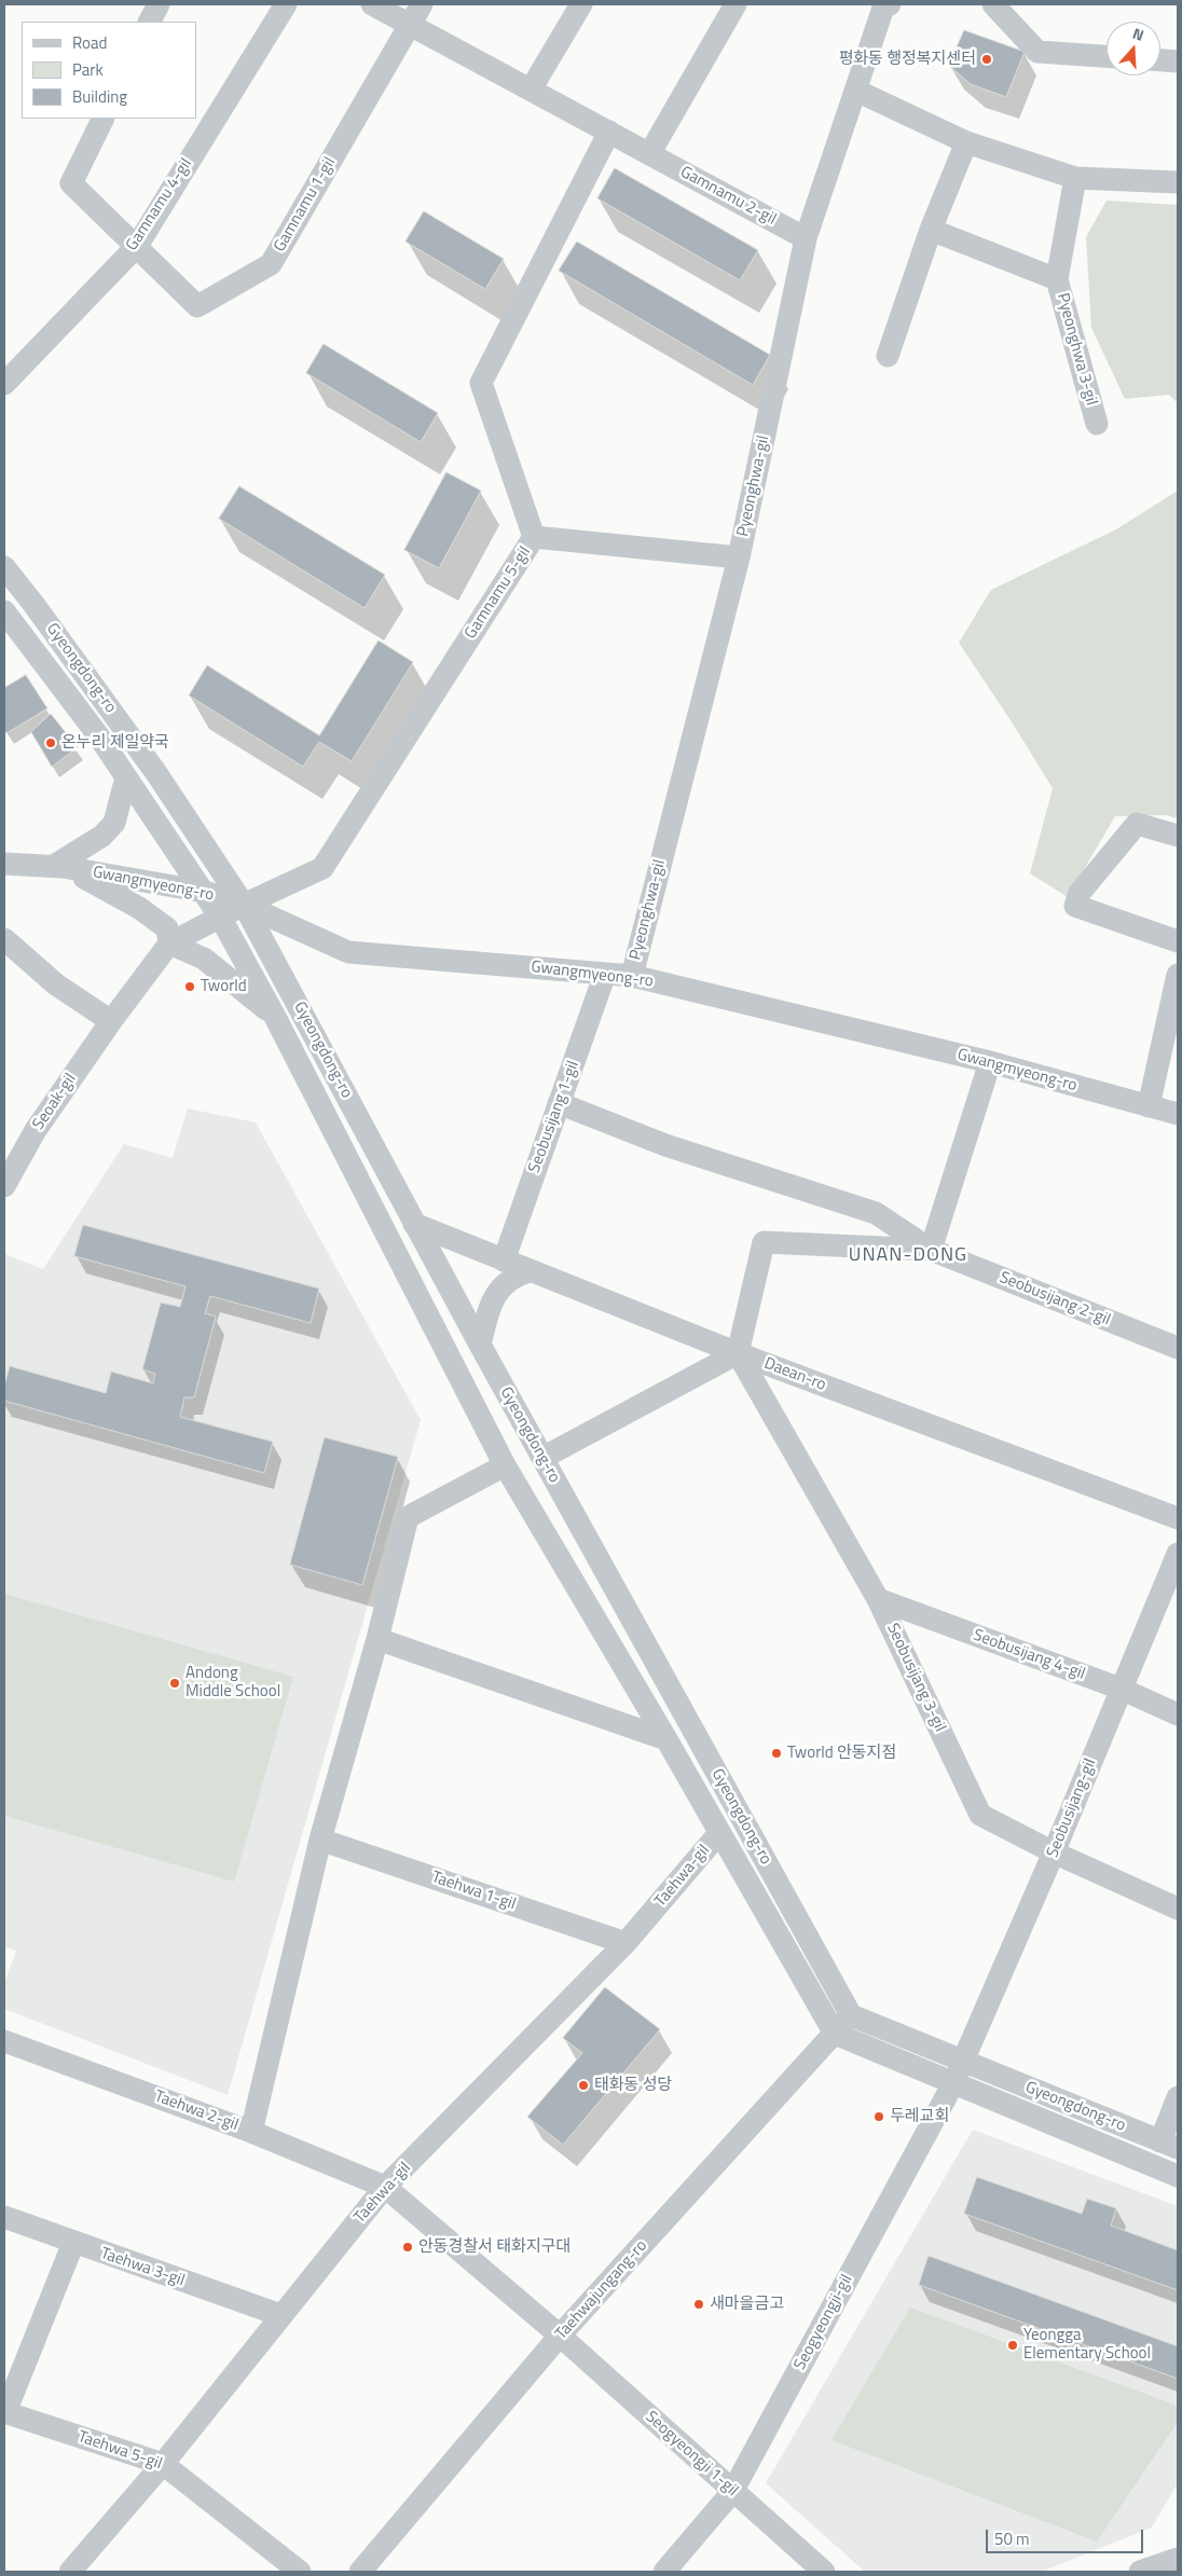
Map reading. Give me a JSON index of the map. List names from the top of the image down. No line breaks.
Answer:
{"streets":{"street":["Gamnamu 2-gil","Gamnamu 4-gil","Gamnamu 1-gil","Pyeonghwa 3-gil","Pyeonghwa-gil","Gamnamu 5-gil","Gyeongdong-ro","Gwangmyeong-ro","Seoak-gil","Seobusijang 1-gil","Seobusijang 2-gil","Daean-ro","Seobusijang 4-gil","Seobusijang 3-gil","Seobusijang-gil","Taehwa-gil","Taehwa 1-gil","Taehwa 2-gil","Taehwa 3-gil","Taehwajungang-ro","Seogyeongji-gil","Taehwa 5-gil","Seogyeongji 1-gil"]},"crossings":[["Gamnamu 2-gil","Gamnamu 1-gil"],["Gamnamu 2-gil","Pyeonghwa-gil"],["Gamnamu 2-gil","Gamnamu 5-gil"],["Gamnamu 4-gil","Gamnamu 1-gil"],["Pyeonghwa-gil","Gwangmyeong-ro"],["Gamnamu 5-gil","Gyeongdong-ro"],["Gamnamu 5-gil","Gwangmyeong-ro"],["Gamnamu 5-gil","Seoak-gil"],["Gyeongdong-ro","Gwangmyeong-ro"],["Gyeongdong-ro","Seoak-gil"],["Gyeongdong-ro","Daean-ro"],["Gyeongdong-ro","Seobusijang-gil"],["Gyeongdong-ro","Taehwa-gil"],["Gyeongdong-ro","Taehwajungang-ro"],["Gyeongdong-ro","Seogyeongji-gil"],["Gwangmyeong-ro","Seoak-gil"],["Gwangmyeong-ro","Seobusijang 1-gil"],["Seobusijang 1-gil","Daean-ro"],["Seobusijang 2-gil","Daean-ro"],["Seobusijang 2-gil","Seobusijang 3-gil"],["Daean-ro","Seobusijang 3-gil"],["Seobusijang 4-gil","Seobusijang 3-gil"],["Seobusijang 4-gil","Seobusijang-gil"],["Seobusijang 3-gil","Seobusijang-gil"],["Seobusijang-gil","Seogyeongji-gil"],["Taehwa-gil","Taehwa 1-gil"],["Taehwa-gil","Taehwa 2-gil"],["Taehwa-gil","Taehwa 3-gil"],["Taehwa-gil","Taehwa 5-gil"],["Taehwa 2-gil","Taehwajungang-ro"],["Taehwa 2-gil","Seogyeongji 1-gil"],["Taehwajungang-ro","Seogyeongji 1-gil"],["Seogyeongji-gil","Seogyeongji 1-gil"]],"districts":["UNAN-DONG"],"places":["평화동 행정복지센터","온누리 제일약국","Tworld","Andong Middle School","Tworld 안동지점","태화동 성당","두레교회","안동경찰서 태화지구대","새마을금고","Yeongga Elementary School"],"legend":["Road","Park","Building"],"scale_bar":"50 m","north":"top"}
